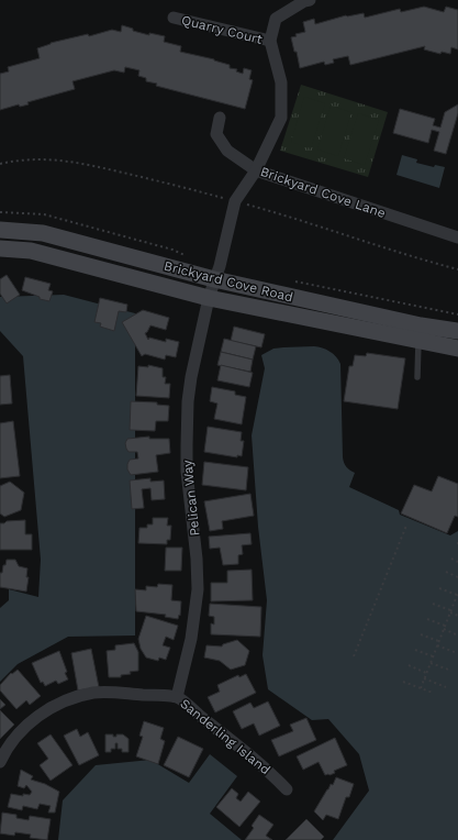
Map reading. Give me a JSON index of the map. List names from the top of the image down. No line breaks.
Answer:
{"streets":{"street":["Quarry Court","Brickyard Cove Lane","Brickyard Cove Road","Pelican Way","Sanderling Island"]},"crossings":[["Quarry Court","Pelican Way"],["Brickyard Cove Lane","Pelican Way"],["Brickyard Cove Road","Pelican Way"],["Pelican Way","Sanderling Island"]]}
